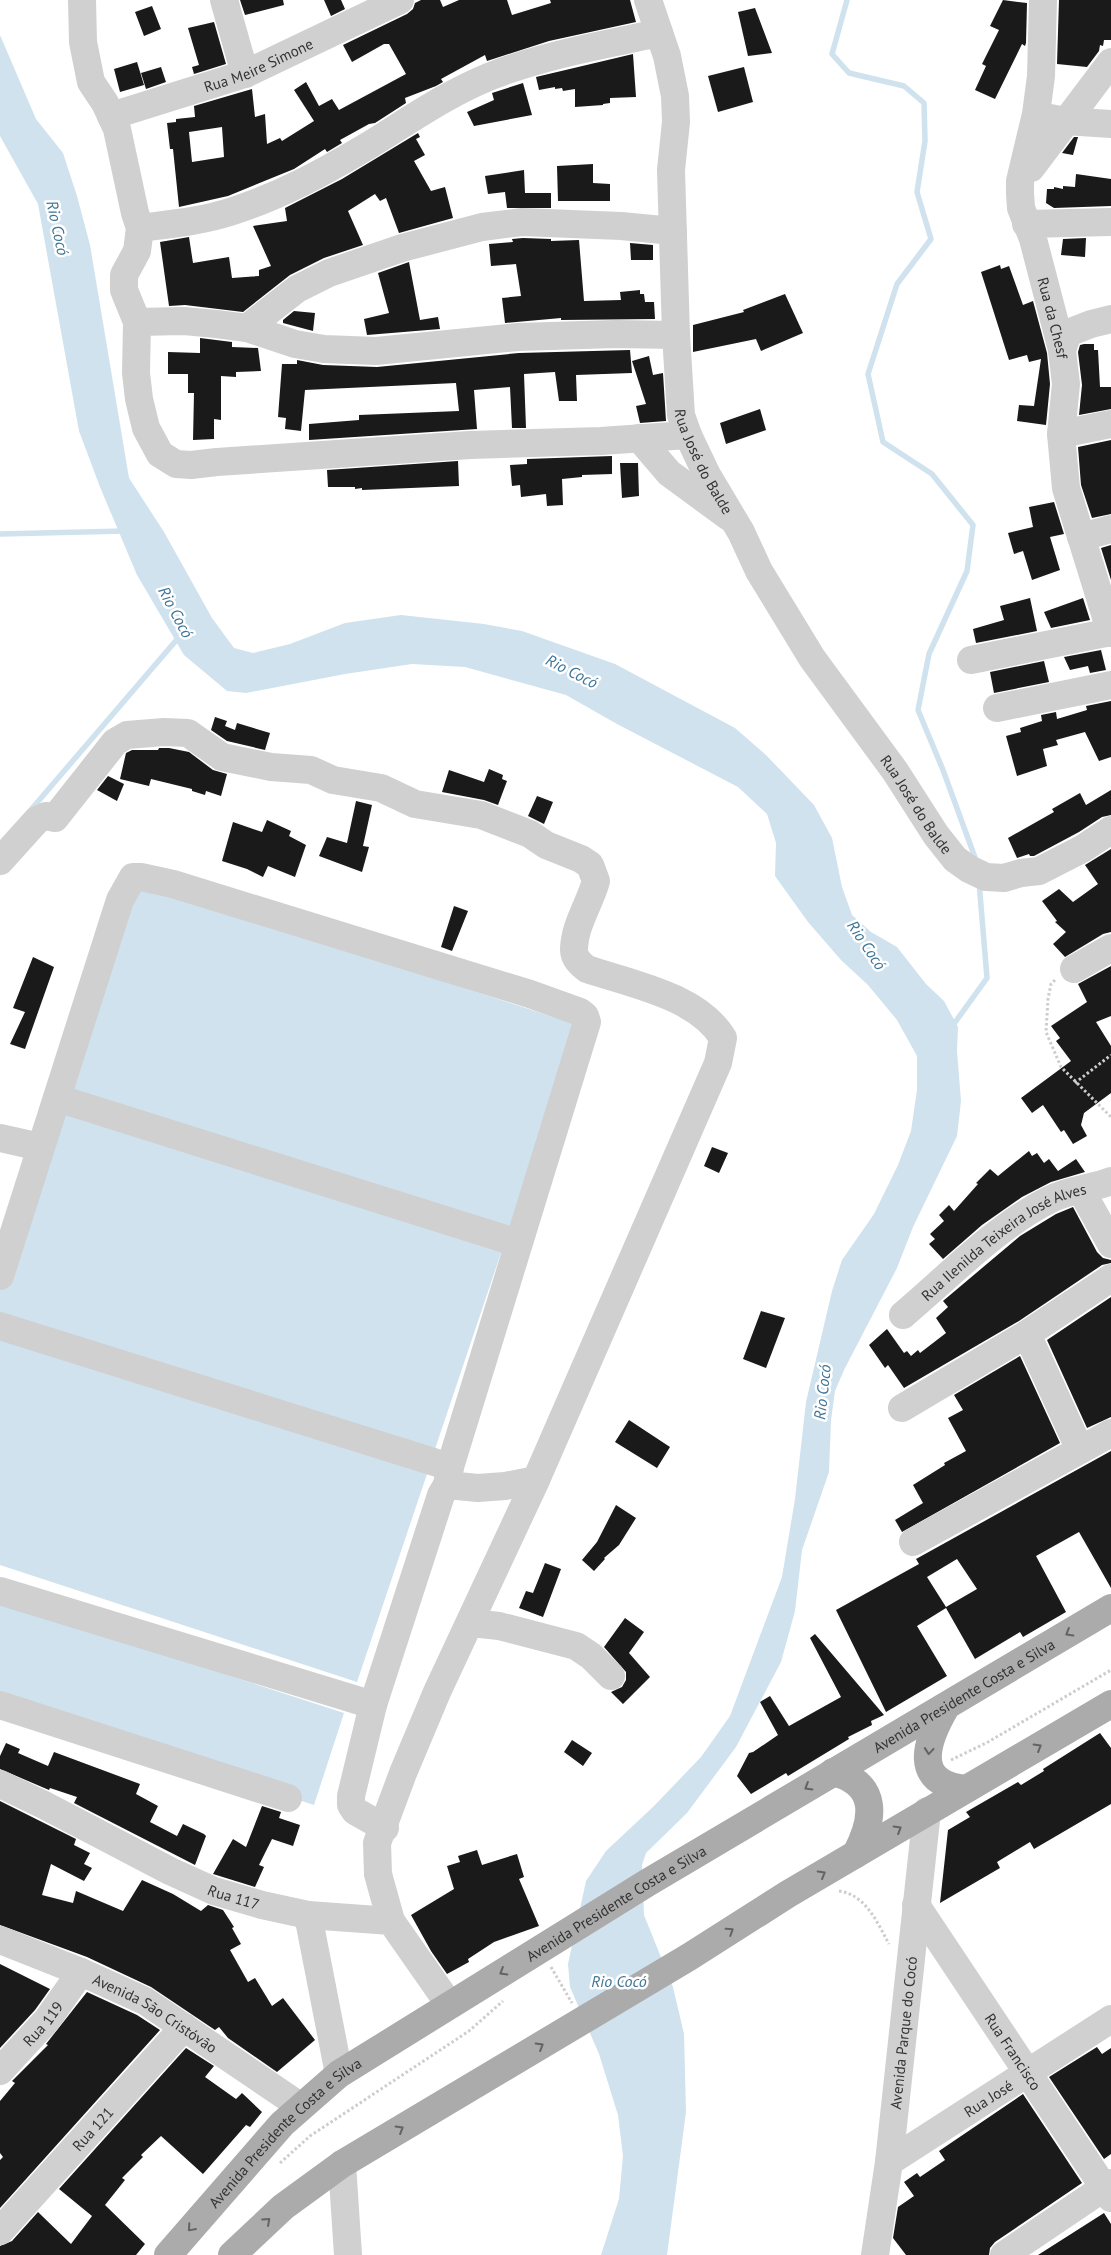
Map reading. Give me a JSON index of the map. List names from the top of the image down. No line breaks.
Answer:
{"streets":{"main road":["Avenida Presidente Costa e Silva"],"street":["Rua Meire Simone","Rua da Chesf","Rua José do Balde","Rua Ilenilda Teixeira José Alves","Rua 117","Avenida São Cristóvão","Rua 119","Avenida Parque do Cocó","Rua Francisco","Rua José","Rua 121"]},"crossings":[["Avenida Presidente Costa e Silva","Avenida São Cristóvão"],["Avenida São Cristóvão","Rua 119"],["Avenida São Cristóvão","Rua 121"],["Avenida Parque do Cocó","Rua Francisco"],["Avenida Parque do Cocó","Rua José"],["Rua Francisco","Rua José"]],"water":["Rio Cocó"]}
